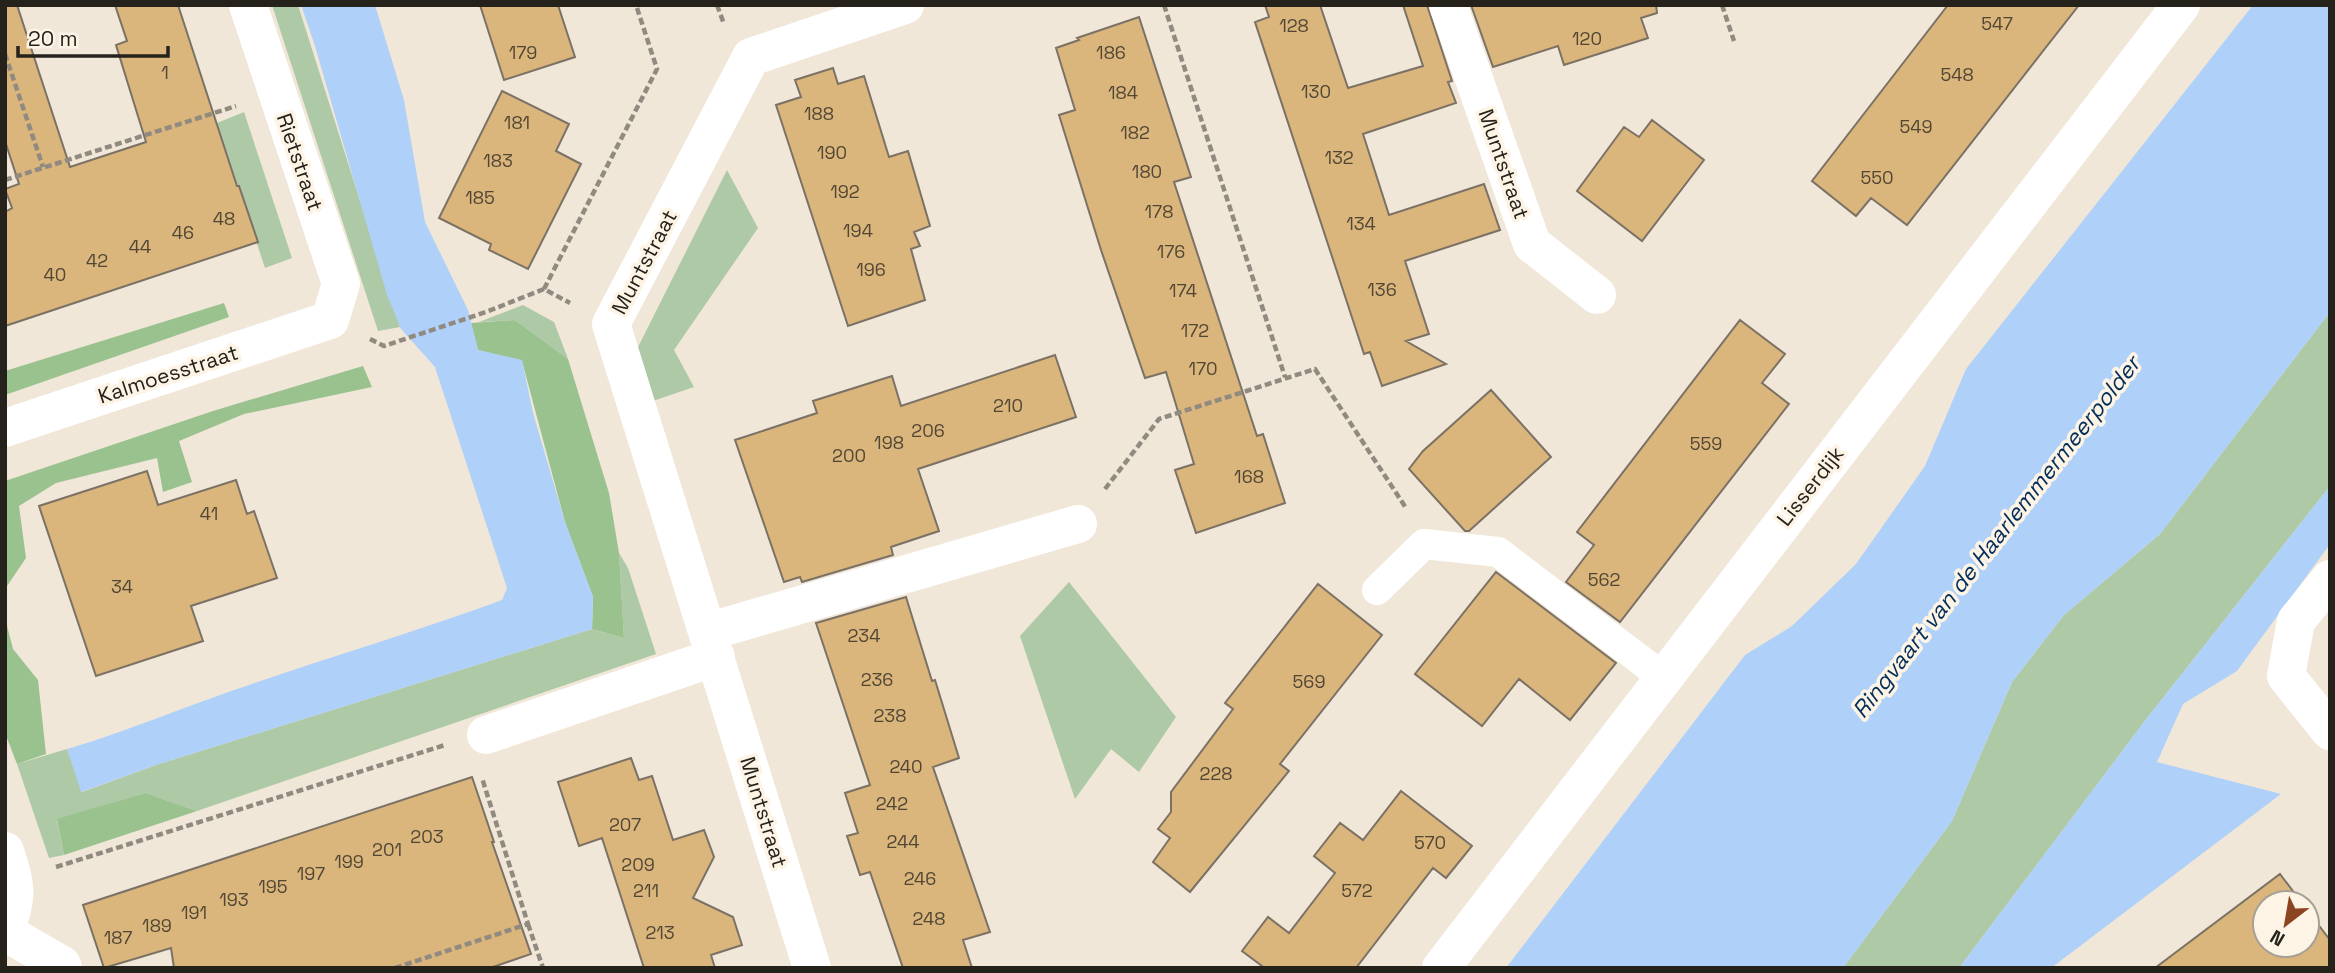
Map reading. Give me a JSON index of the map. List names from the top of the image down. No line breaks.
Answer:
{"streets":{"street":["Rietstraat","Muntstraat","Kalmoesstraat","Lisserdijk"]},"crossings":[["Rietstraat","Kalmoesstraat"]],"water":["Ringvaart van de Haarlemmermeerpolder"],"house_numbers":["547","128","120","179","186","1","548","130","184","188","181","549","182","190","132","183","180","550","192","185","178","48","134","194","46","44","176","42","196","40","136","174","172","170","210","206","198","559","200","168","41","562","34","234","236","569","238","240","228","242","207","203","244","570","201","199","209","197","246","195","211","572","193","191","248","189","213","187"],"scale_bar":"20 m","north":"bottom left"}
